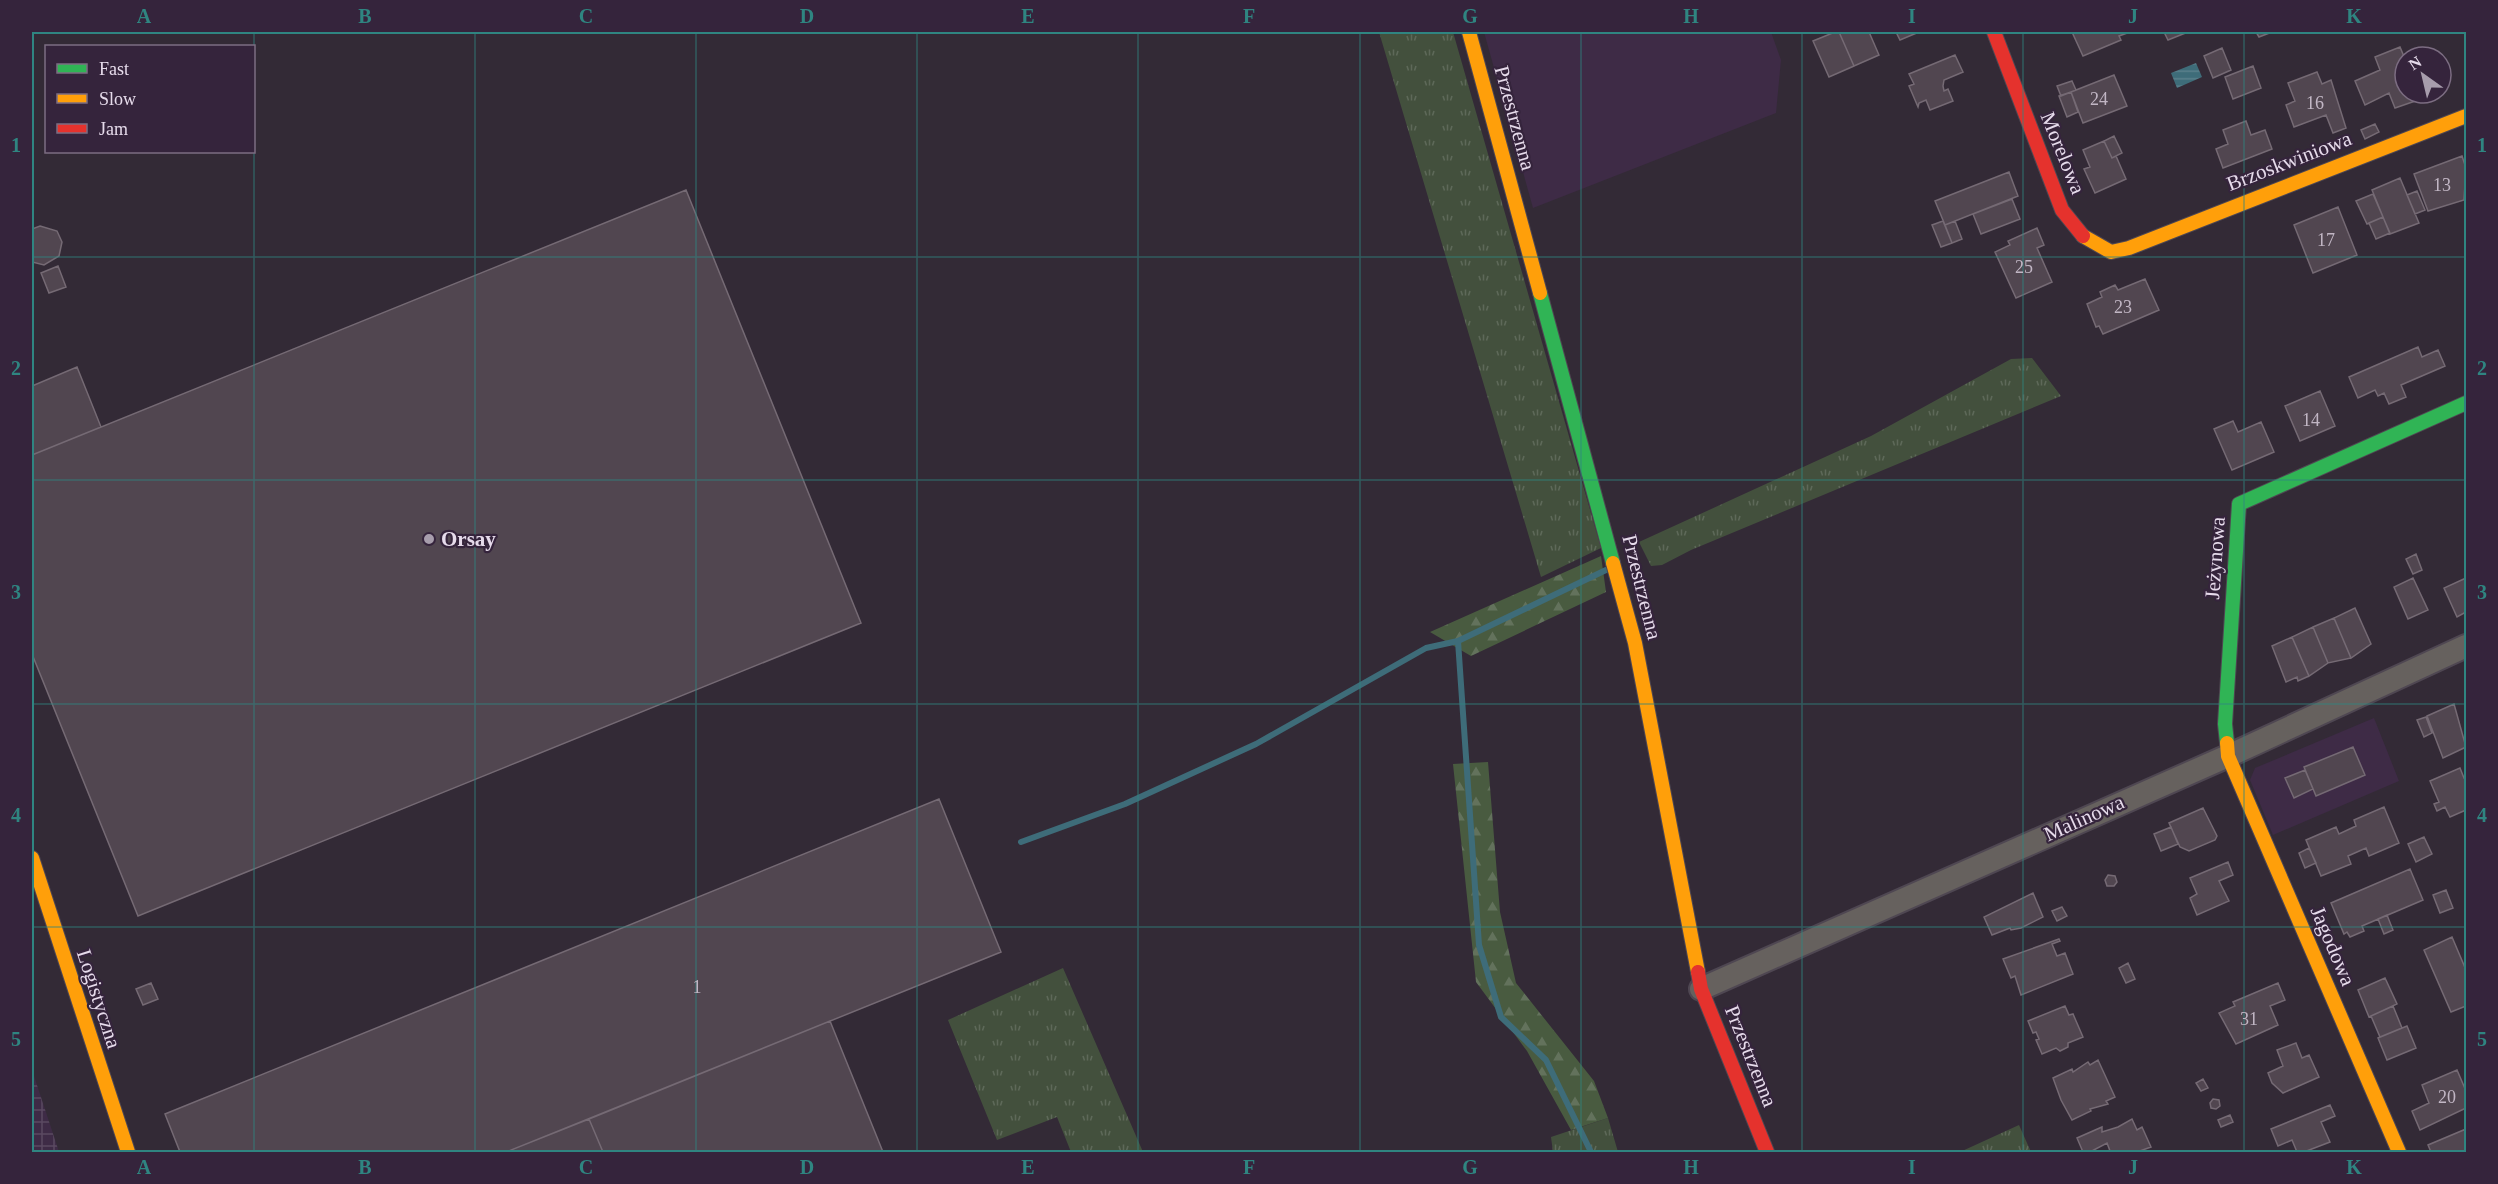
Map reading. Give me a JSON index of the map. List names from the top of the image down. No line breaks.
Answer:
{"streets":{"street":["Przestrzenna","Morelowa","Brzoskwiniowa","Jeżynowa","Malinowa","Jagodowa","Logistyczna"]},"crossings":[["Przestrzenna","Malinowa"],["Morelowa","Brzoskwiniowa"],["Jeżynowa","Malinowa"],["Jeżynowa","Jagodowa"],["Malinowa","Jagodowa"]],"places":["Orsay"],"house_numbers":["24","16","13","17","25","23","14","1","31","20"],"legend":["Fast","Slow","Jam"],"north":"top left","grid":{"columns":["A","B","C","D","E","F","G","H","I","J","K"],"rows":["1","2","3","4","5"]}}
